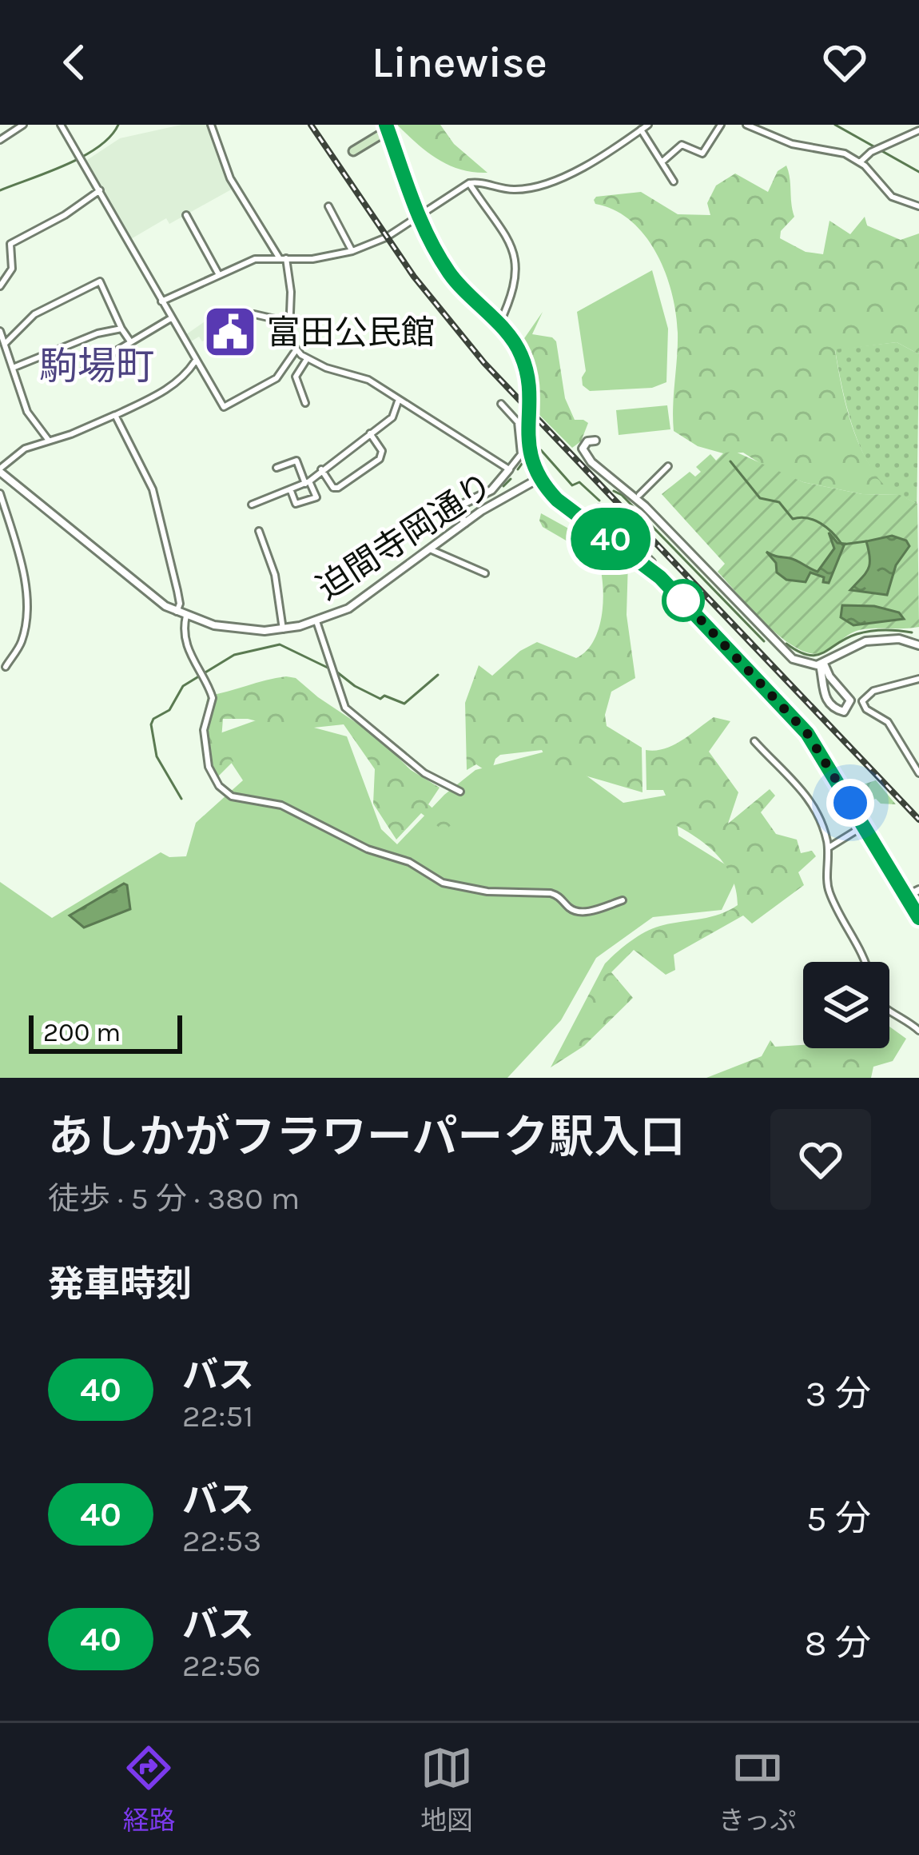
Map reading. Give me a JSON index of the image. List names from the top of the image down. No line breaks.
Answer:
{"streets":{"street":["迫間寺岡通り"]},"districts":["駒場町"],"places":{"public building":["富田公民館"]},"lines":["bus line 40"],"scale_bar":"200 m","page":{"header":"Linewise","on_map":"40","scale":"200 m","heading":[["あしかがフラワーパーク駅入口","徒歩 · 5 分 · 380 m"],"発車時刻"],"list":[{"mark":"40","name":"バス","note":"22:51","value":"3 分"},{"mark":"40","name":"バス","note":"22:53","value":"5 分"},{"mark":"40","name":"バス","note":"22:56","value":"8 分"}],"tabs":["経路","地図","きっぷ"]}}
